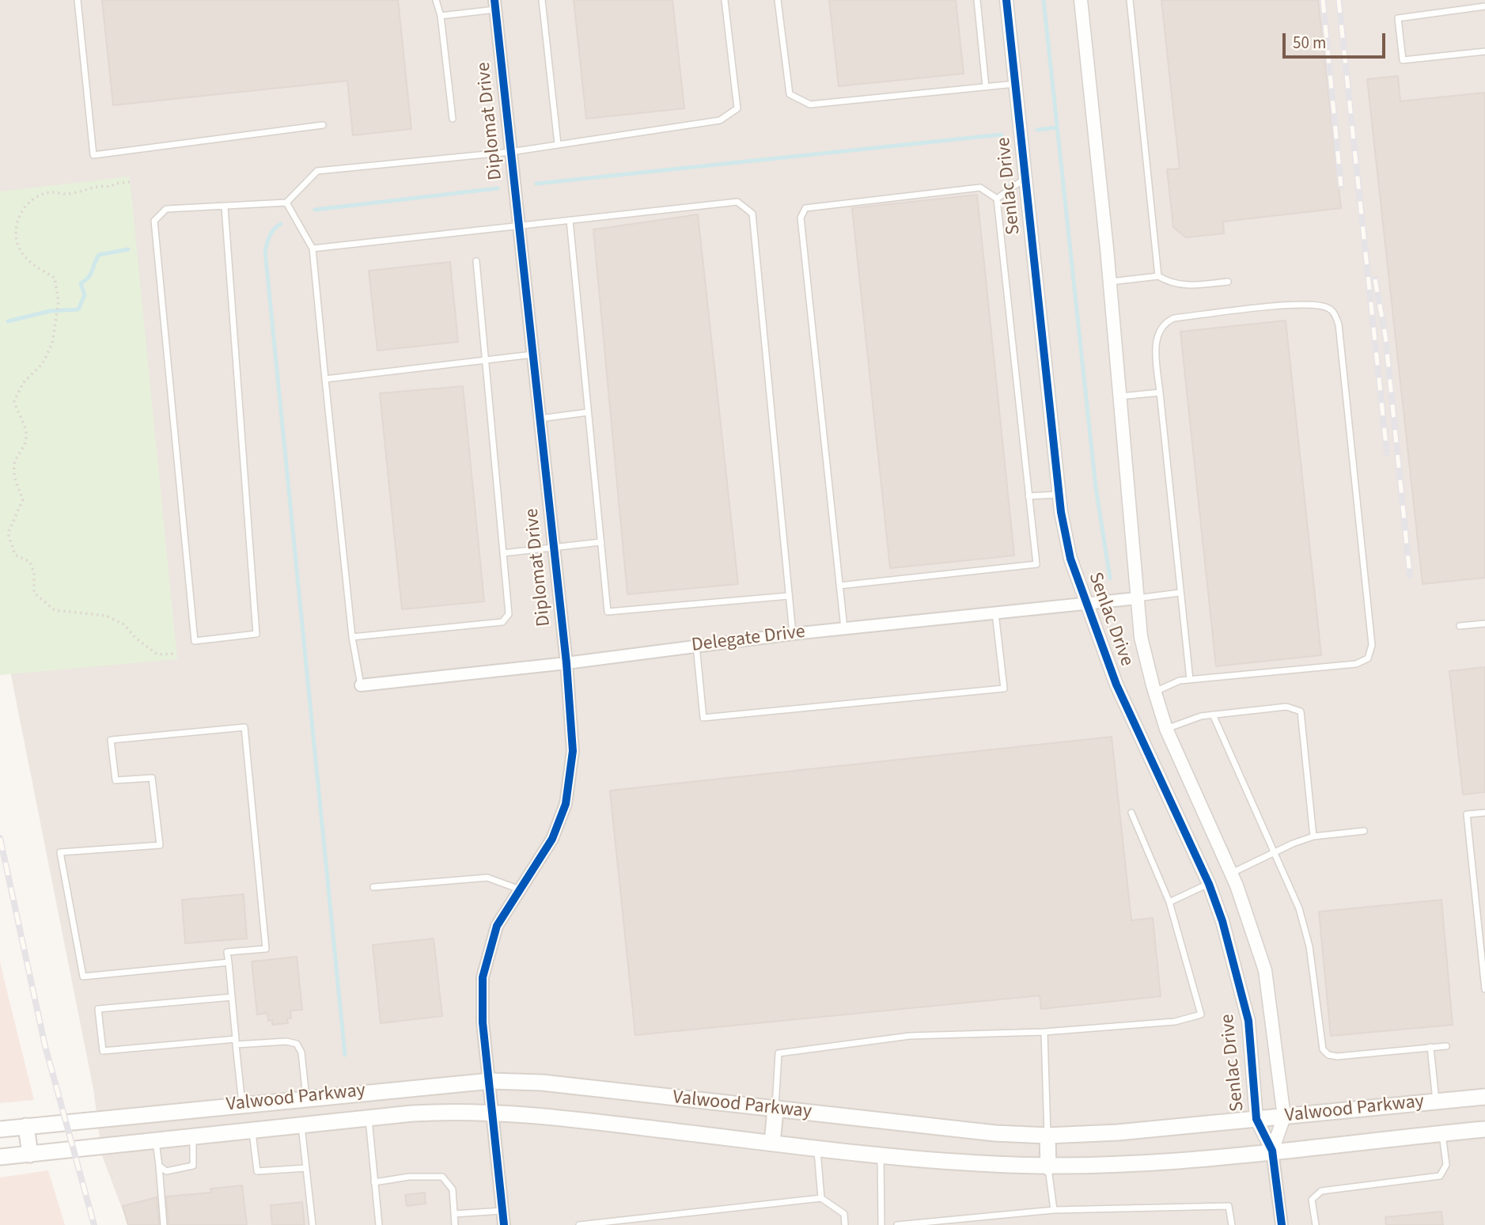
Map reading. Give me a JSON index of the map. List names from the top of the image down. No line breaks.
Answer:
{"streets":{"main road":["Valwood Parkway"],"street":["Diplomat Drive","Senlac Drive","Delegate Drive"]},"crossings":[["Diplomat Drive","Delegate Drive"],["Diplomat Drive","Valwood Parkway"],["Senlac Drive","Delegate Drive"],["Senlac Drive","Valwood Parkway"]],"scale_bar":"50 m"}
